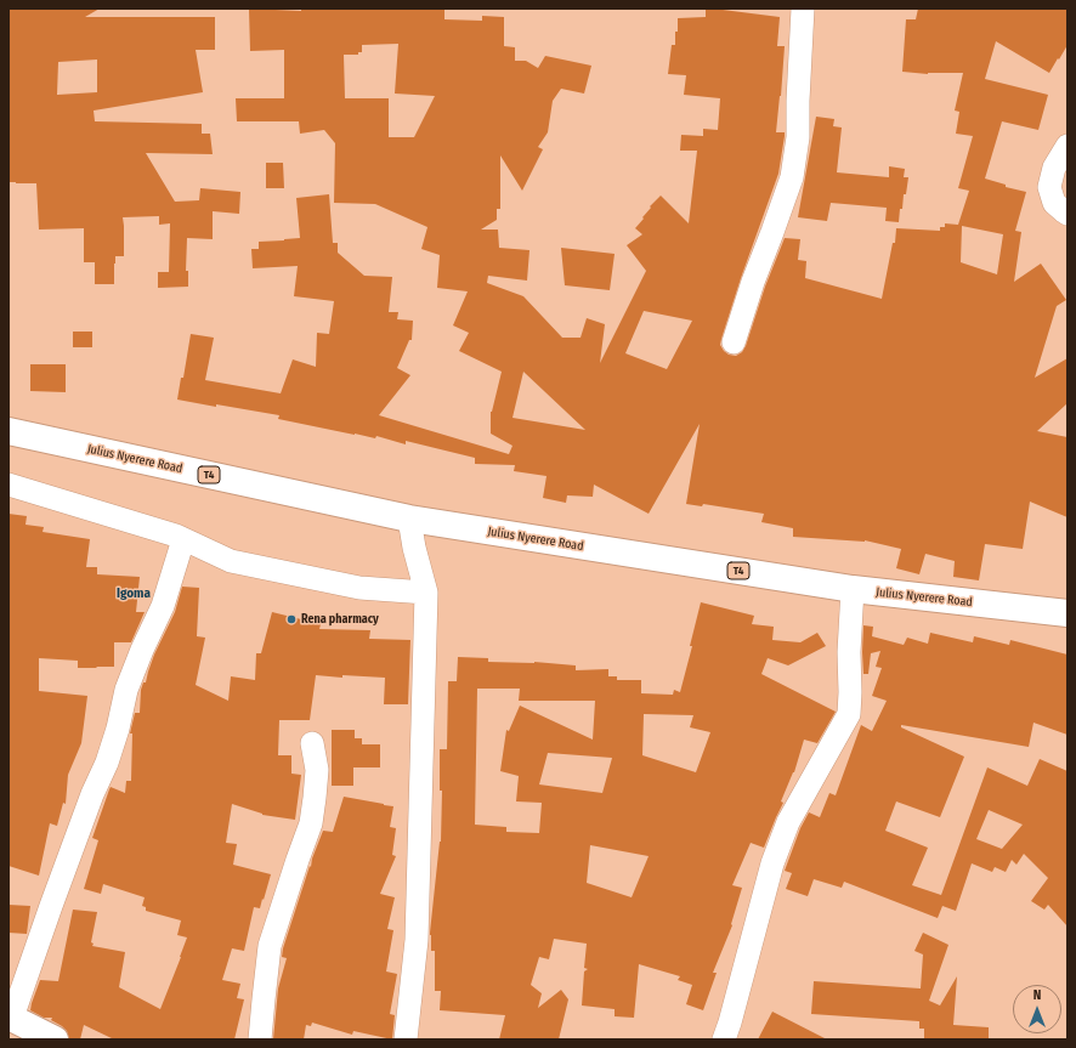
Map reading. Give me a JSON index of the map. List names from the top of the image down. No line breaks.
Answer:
{"streets":{"main road":["Julius Nyerere Road","T4"]},"districts":["Igoma"],"places":["Rena pharmacy"],"north":"top"}
